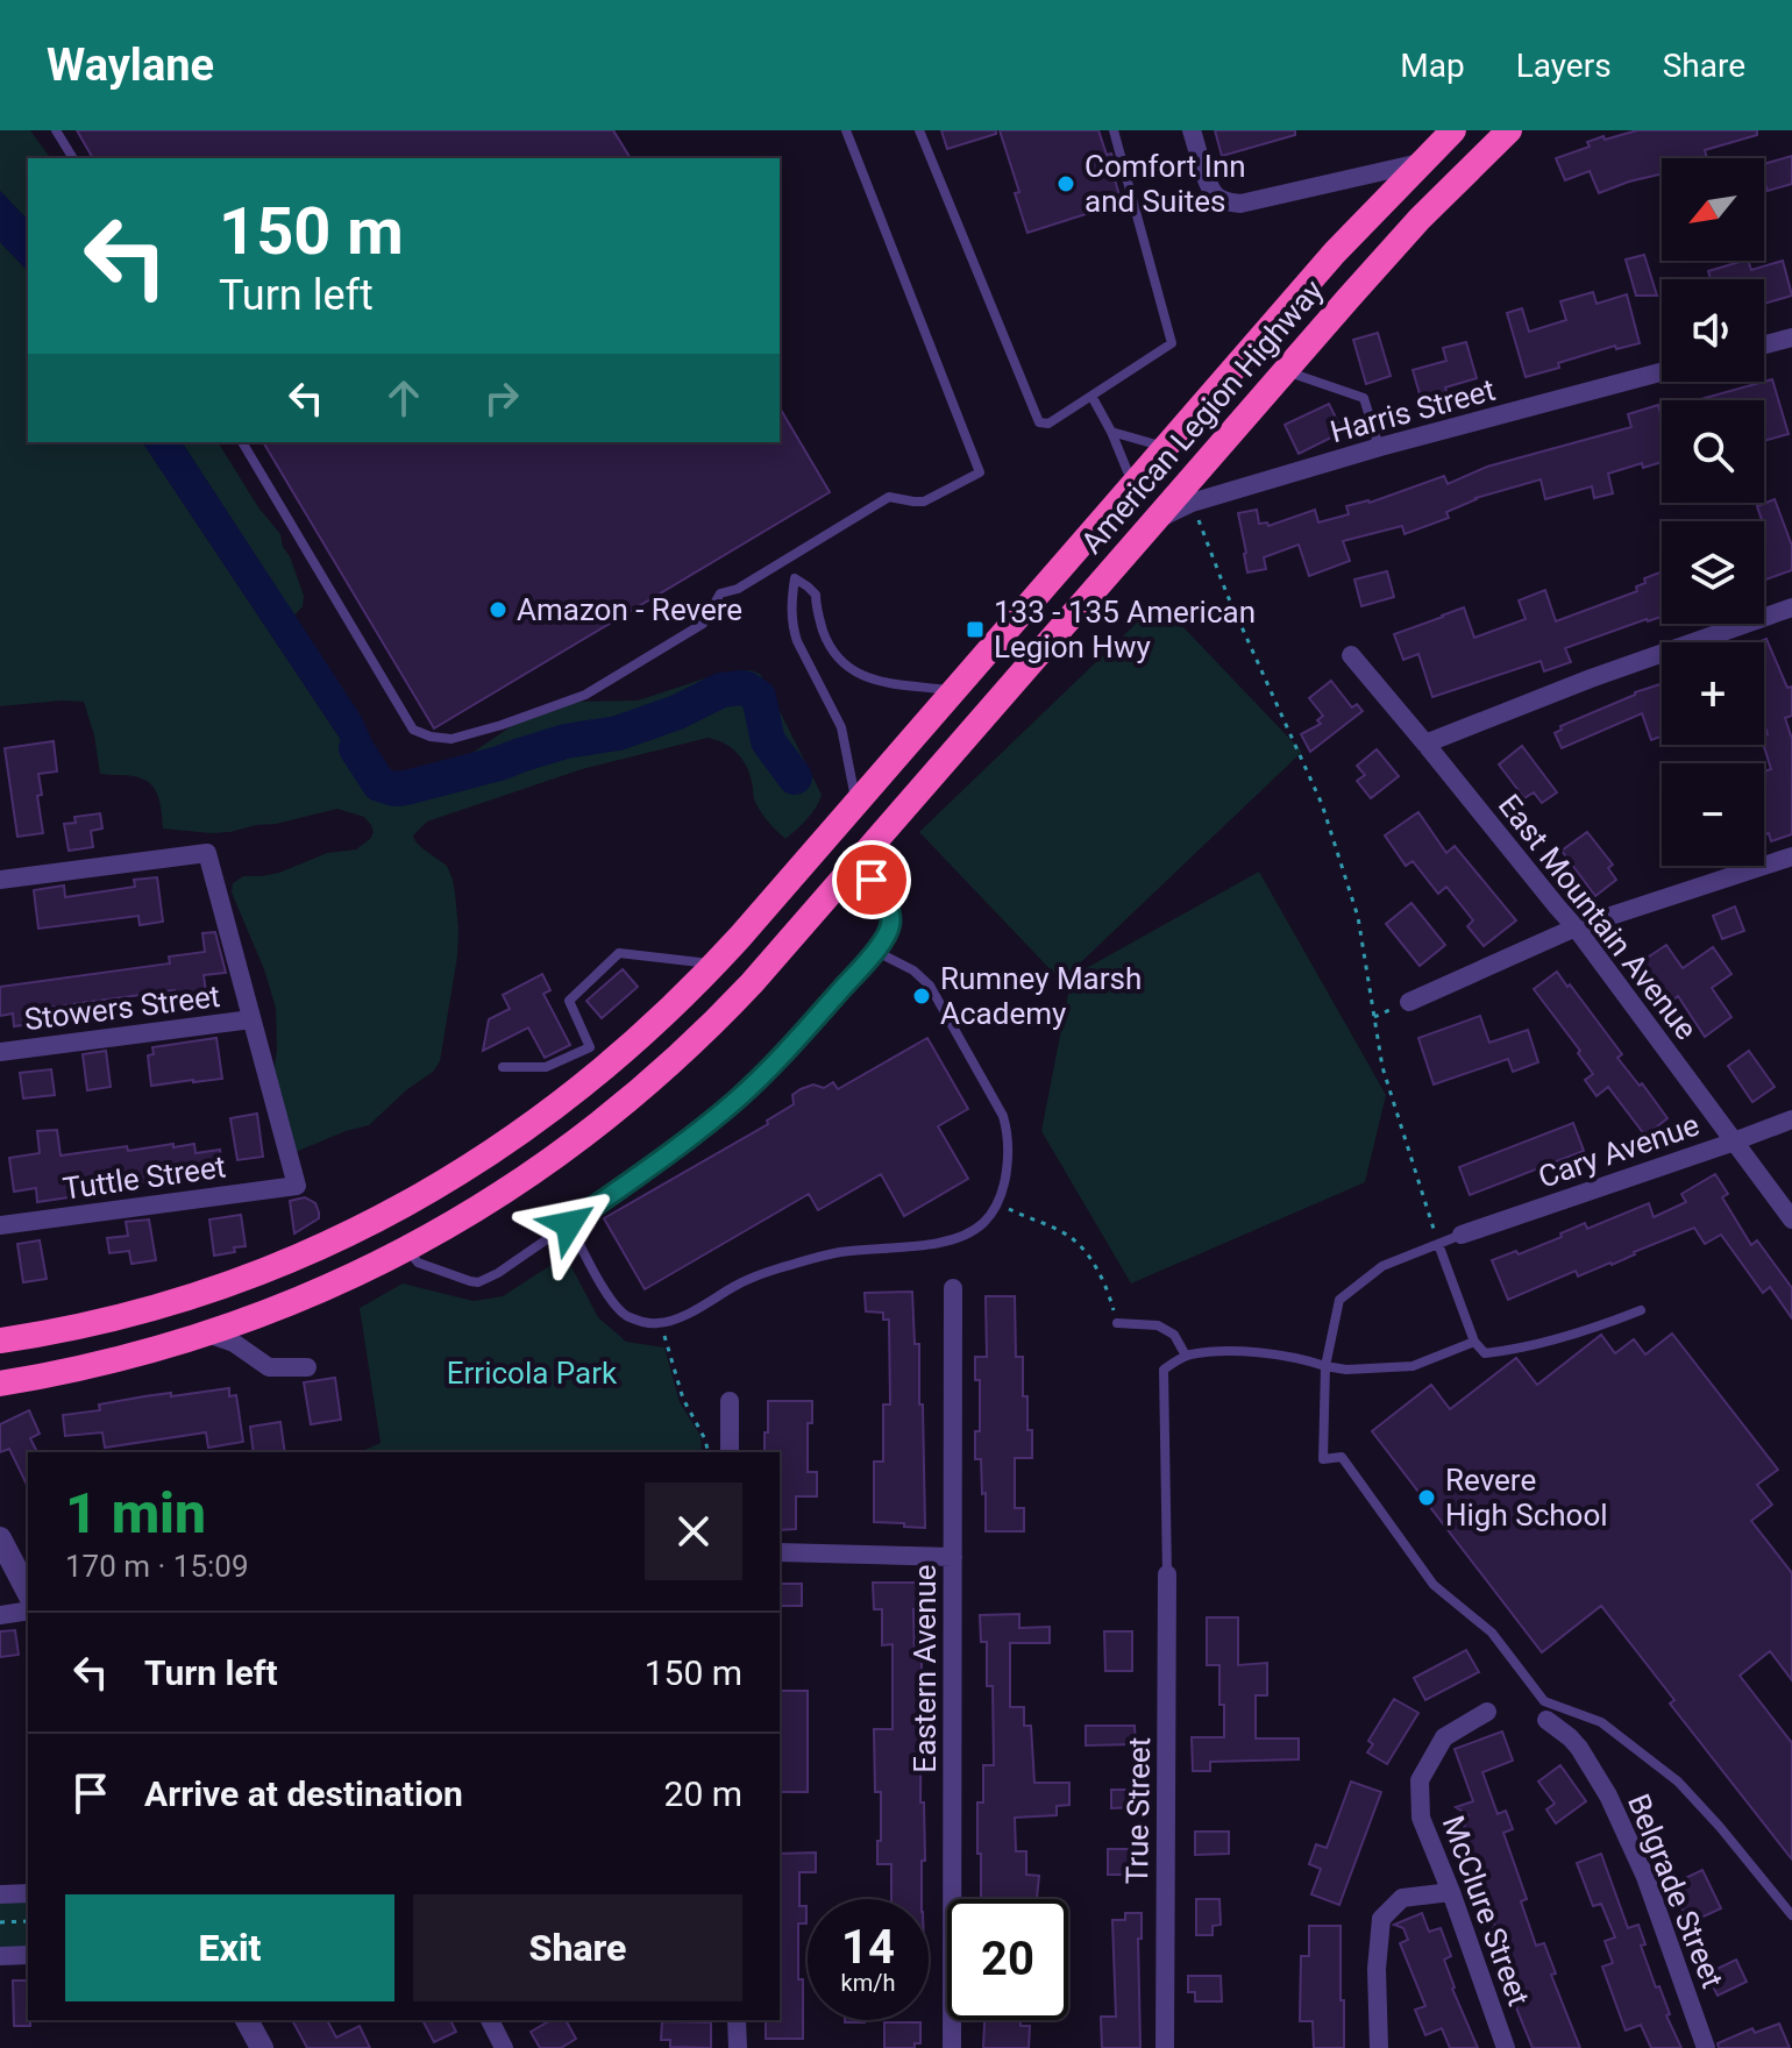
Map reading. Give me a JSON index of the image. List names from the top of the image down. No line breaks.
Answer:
{"streets":{"highway":["American Legion Highway"],"street":["Harris Street","East Mountain Avenue","Stowers Street","Cary Avenue","Tuttle Street","Eastern Avenue","True Street","Belgrade Street","McClure Street"]},"crossings":[["Harris Street","American Legion Highway"],["East Mountain Avenue","Cary Avenue"],["Stowers Street","Tuttle Street"]],"parks":["Erricola Park"],"places":{"other":["Comfort Inn and Suites","Amazon - Revere","Rumney Marsh Academy","Revere High School"],"transit":["133 - 135 American Legion Hwy"]},"north":"bottom left","page":{"header":"Waylane","nav":["Map","Layers","Share"],"map_buttons":["+","−"],"turn":["150 m","Turn left"],"heading":["1 min","170 m · 15:09"],"list":[{"name":"Turn left","value":"150 m"},{"name":"Arrive at destination","value":"20 m"}],"buttons":["Exit","Share"],"speed":"14 km/h","limit":"20"}}
